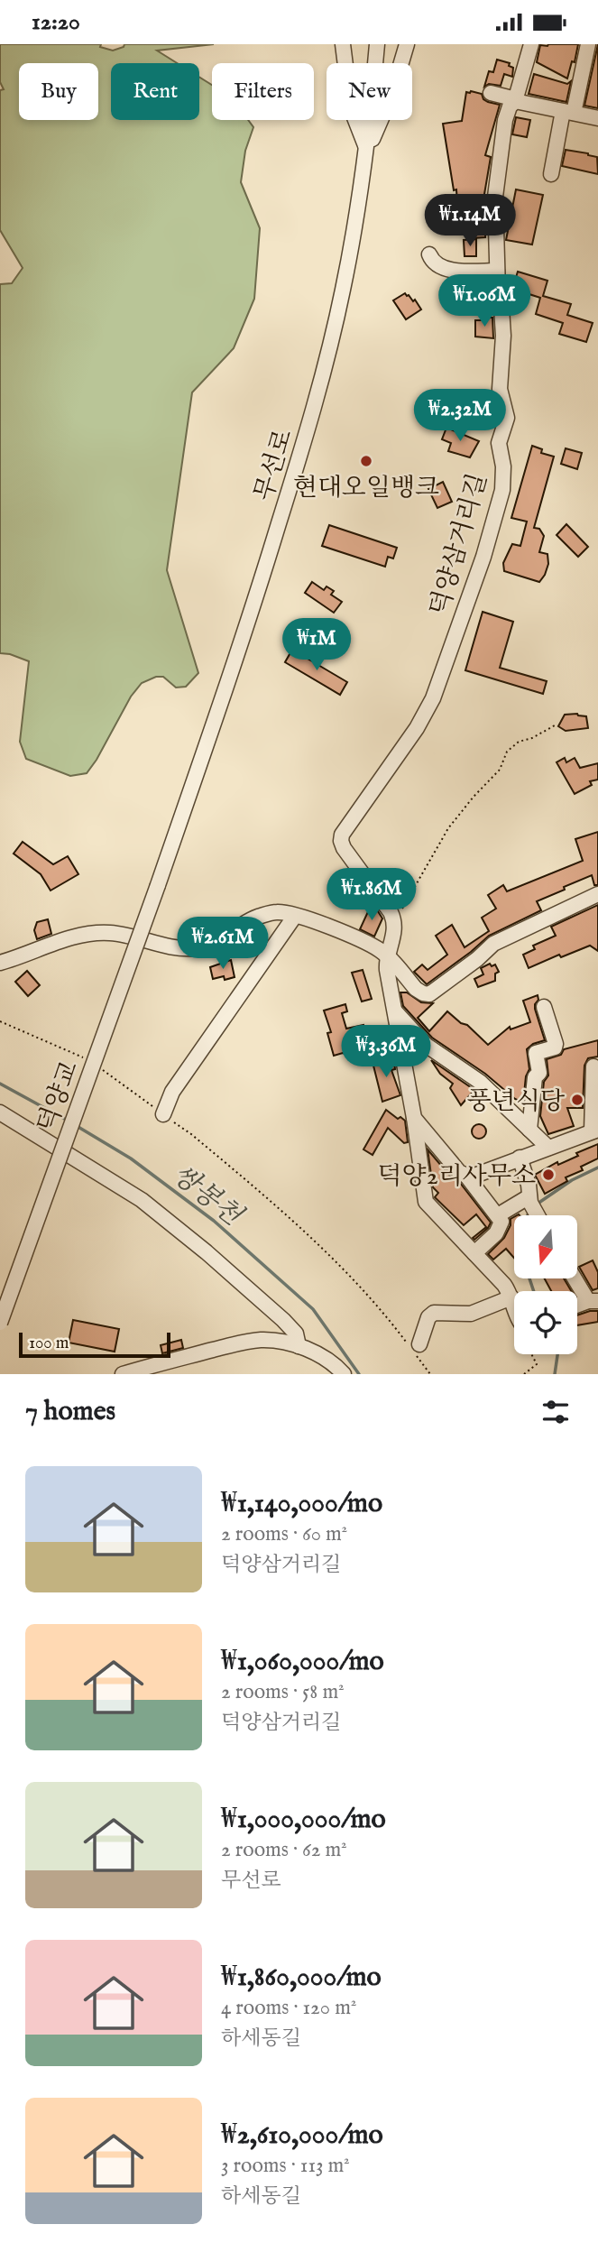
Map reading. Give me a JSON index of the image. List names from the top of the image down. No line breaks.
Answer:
{"streets":{"street":["무선로","덕양삼거리길","덕양교"]},"crossings":[["무선로","덕양교"]],"water":["쌍봉천"],"places":["현대오일뱅크","풍년식당","덕양2리사무소"],"scale_bar":"100 m","north":"bottom","page":{"status":"12:20","chip":["Buy","Rent","Filters","New"],"price":["₩1.14M","₩1.06M","₩2.32M","₩1M","₩1.86M","₩2.61M","₩3.36M"],"scale":"100 m","heading":"7 homes","list":[{"name":"₩1,140,000/mo","note":"2 rooms · 60 m² · 덕양삼거리길"},{"name":"₩1,060,000/mo","note":"2 rooms · 58 m² · 덕양삼거리길"},{"name":"₩1,000,000/mo","note":"2 rooms · 62 m² · 무선로"},{"name":"₩1,860,000/mo","note":"4 rooms · 120 m² · 하세동길"},{"name":"₩2,610,000/mo","note":"3 rooms · 113 m² · 하세동길"}]}}
